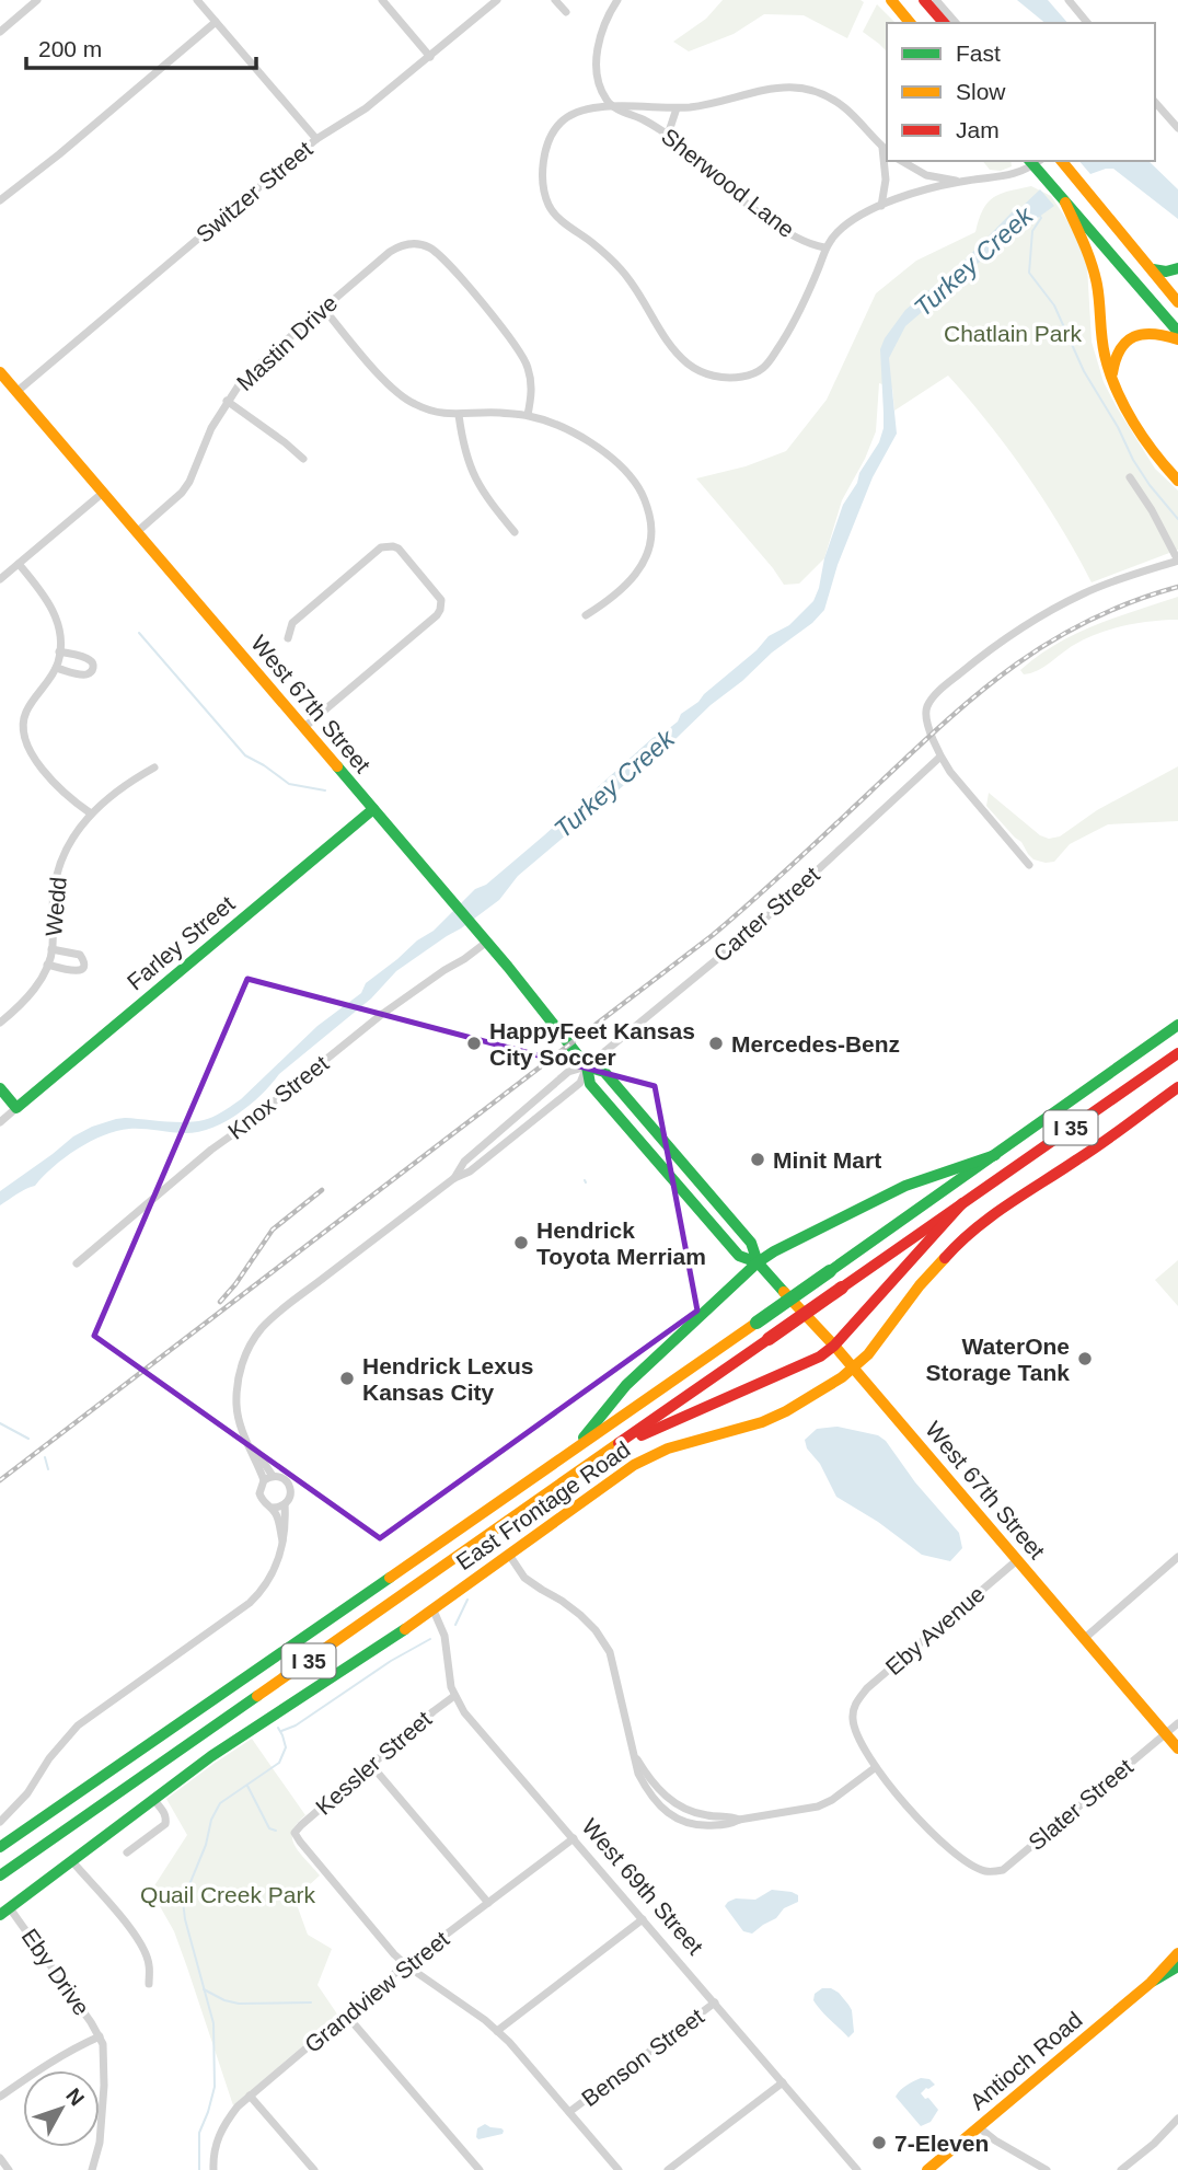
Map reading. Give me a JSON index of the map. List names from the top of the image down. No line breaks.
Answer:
{"streets":{"main road":["West 67th Street","Farley Street","I 35","East Frontage Road","Antioch Road"],"street":["Sherwood Lane","Switzer Street","Mastin Drive","Wedd","Carter Street","Knox Street","Eby Avenue","Kessler Street","Slater Street","West 69th Street","Eby Drive","Grandview Street","Benson Street"]},"crossings":[["Switzer Street","West 67th Street"],["Mastin Drive","West 67th Street"],["West 67th Street","Carter Street"],["West 67th Street","Farley Street"],["West 67th Street","Knox Street"],["West 67th Street","East Frontage Road"],["West 67th Street","Eby Avenue"],["West 67th Street","Slater Street"],["East Frontage Road","West 69th Street"],["East Frontage Road","Eby Drive"],["Eby Avenue","Slater Street"],["Kessler Street","West 69th Street"],["Kessler Street","Grandview Street"],["West 69th Street","Grandview Street"],["West 69th Street","Benson Street"]],"water":["Turkey Creek"],"parks":["Chatlain Park","Quail Creek Park"],"places":["HappyFeet Kansas City Soccer","Mercedes-Benz","Minit Mart","Hendrick Toyota Merriam","WaterOne Storage Tank","Hendrick Lexus Kansas City","7-Eleven"],"legend":["Fast","Slow","Jam"],"scale_bar":"200 m","north":"top right"}
